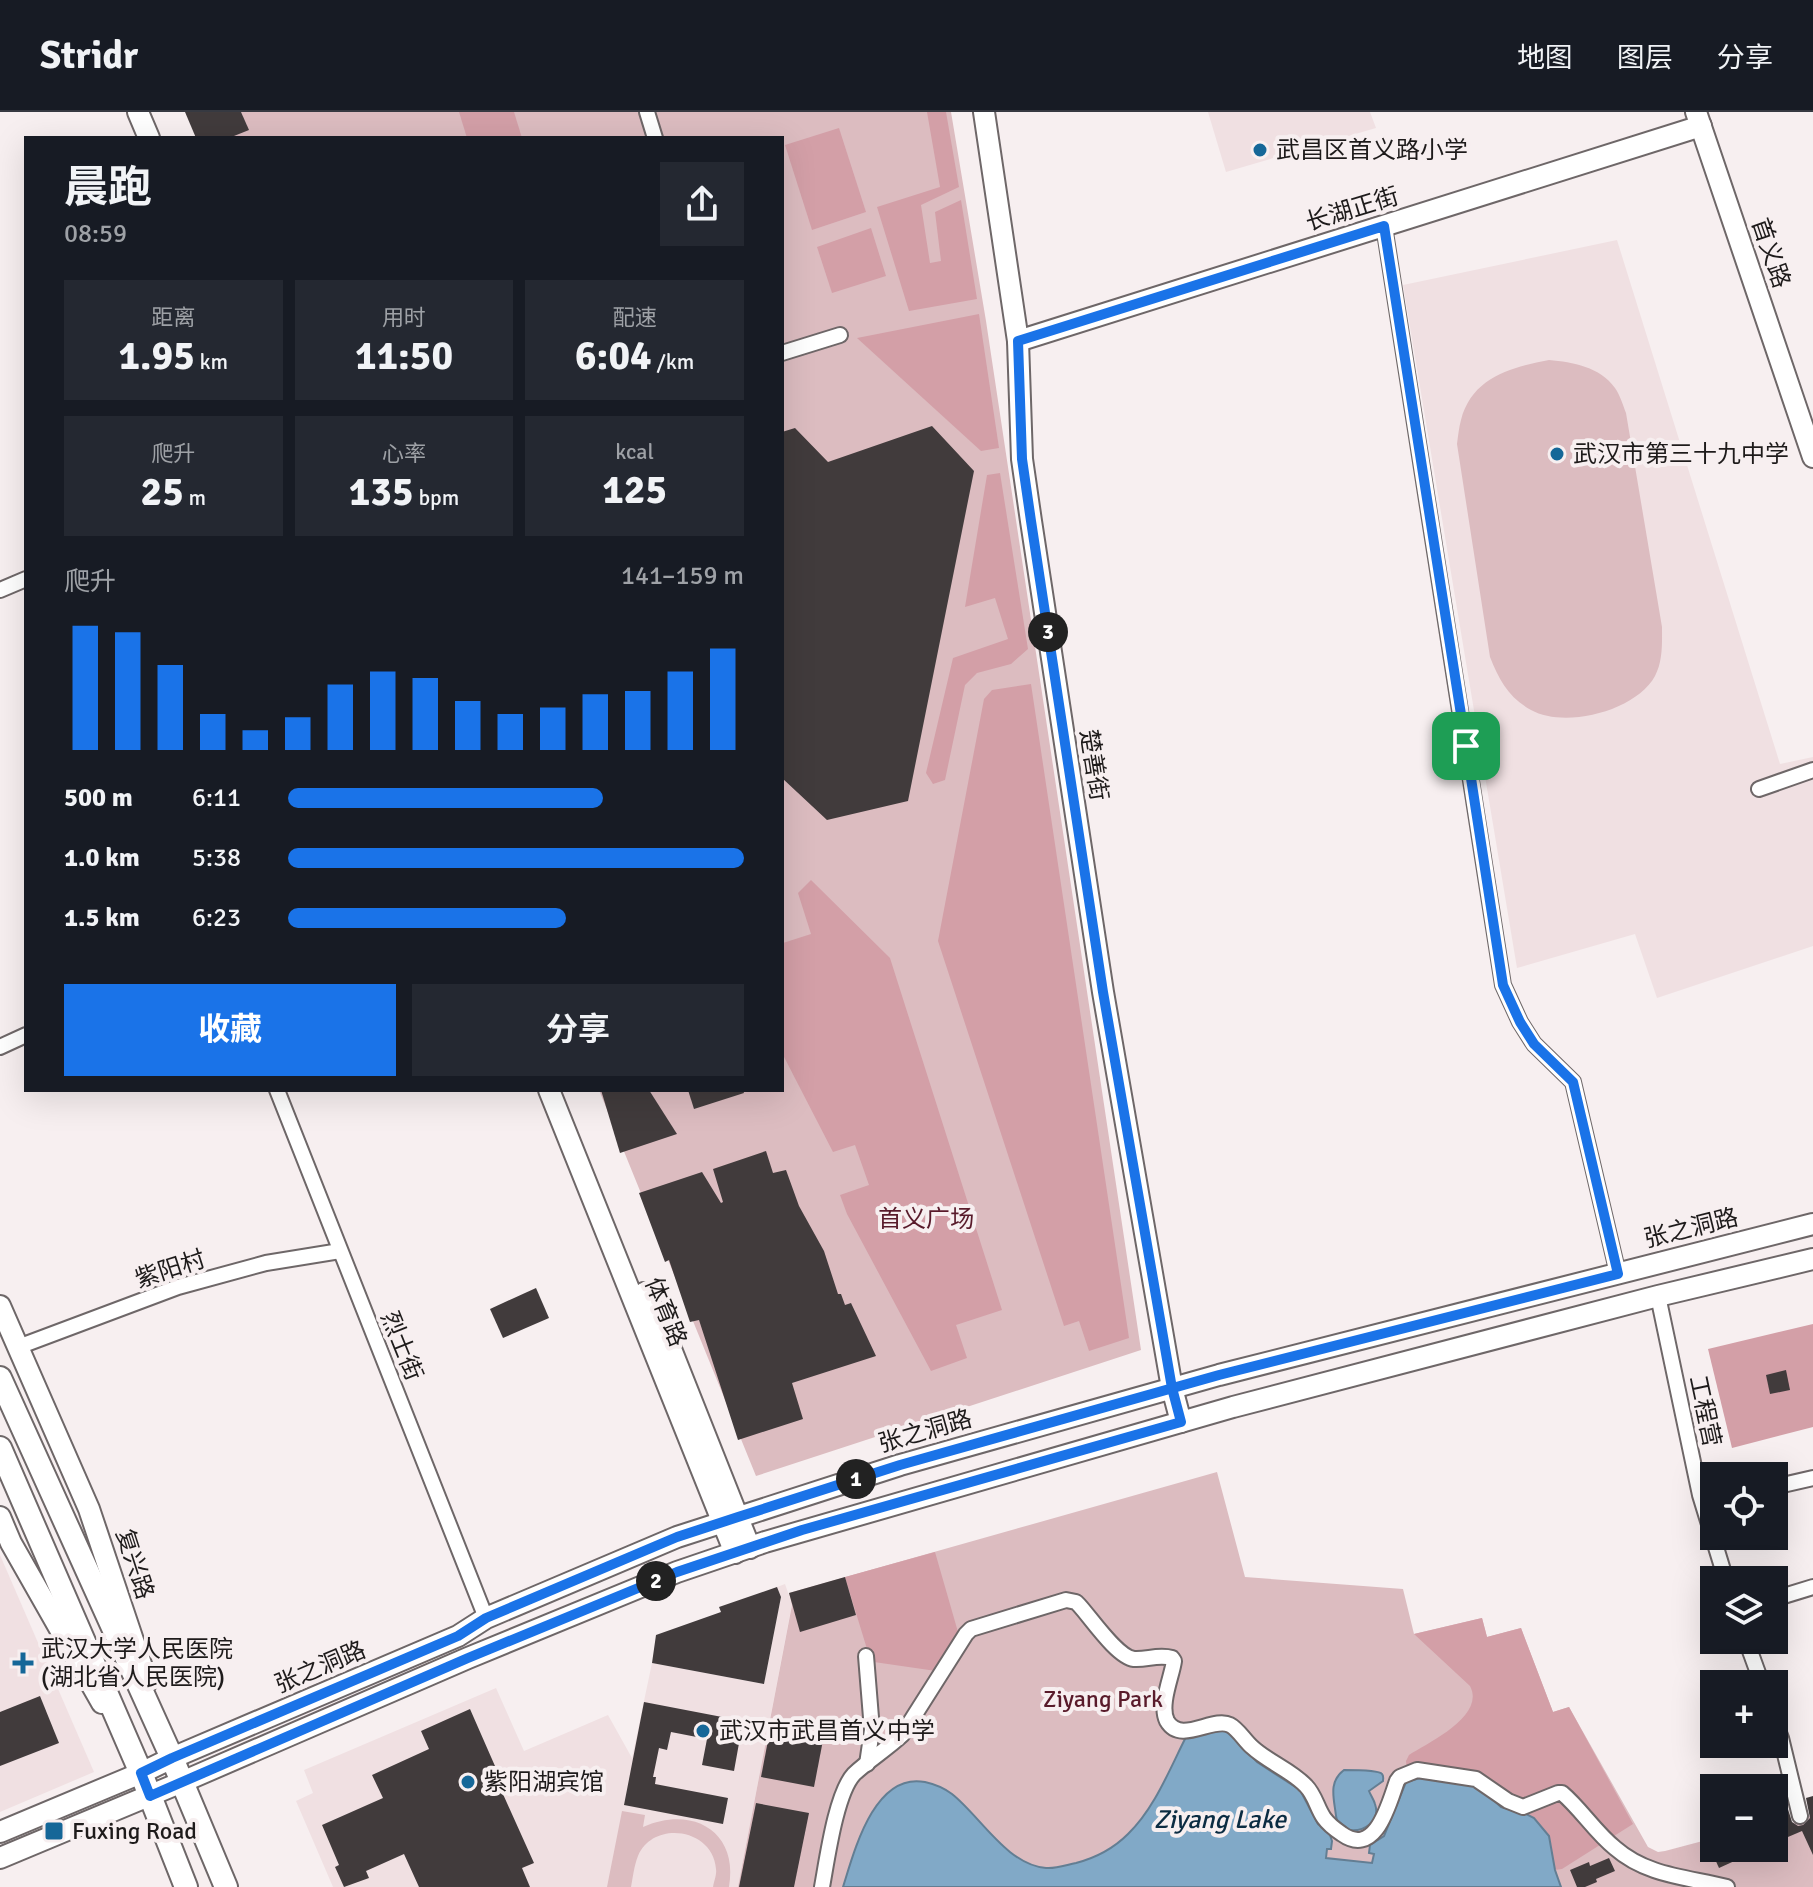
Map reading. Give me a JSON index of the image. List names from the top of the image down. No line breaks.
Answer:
{"streets":{"main road":["长湖正街","首义路","楚善街","张之洞路","体育路","复兴路"],"street":["紫阳村","烈士街","工程营"]},"crossings":[["长湖正街","首义路"],["长湖正街","楚善街"],["楚善街","张之洞路"],["张之洞路","体育路"],["张之洞路","烈士街"],["张之洞路","工程营"],["张之洞路","复兴路"],["紫阳村","烈士街"],["紫阳村","复兴路"]],"water":["Ziyang Lake"],"parks":["首义广场","Ziyang Park"],"places":{"other":["武昌区首义路小学","武汉市第三十九中学","武汉市武昌首义中学","紫阳湖宾馆"],"health":["武汉大学人民医院 (湖北省人民医院)"],"transit":["Fuxing Road"]},"page":{"header":"Stridr","nav":["地图","图层","分享"],"heading":["晨跑","08:59"],"stats":[["距离","1.95 km"],["用时","11:50"],["配速","6:04 /km"],["爬升","25 m"],["心率","135 bpm"],["kcal","125"]],"chart":["爬升","141–159 m"],"pins":["3","1","2"],"list":[{"name":"500 m","note":"6:11"},{"name":"1.0 km","note":"5:38"},{"name":"1.5 km","note":"6:23"}],"buttons":["收藏","分享"],"map_buttons":["+","−"]}}
